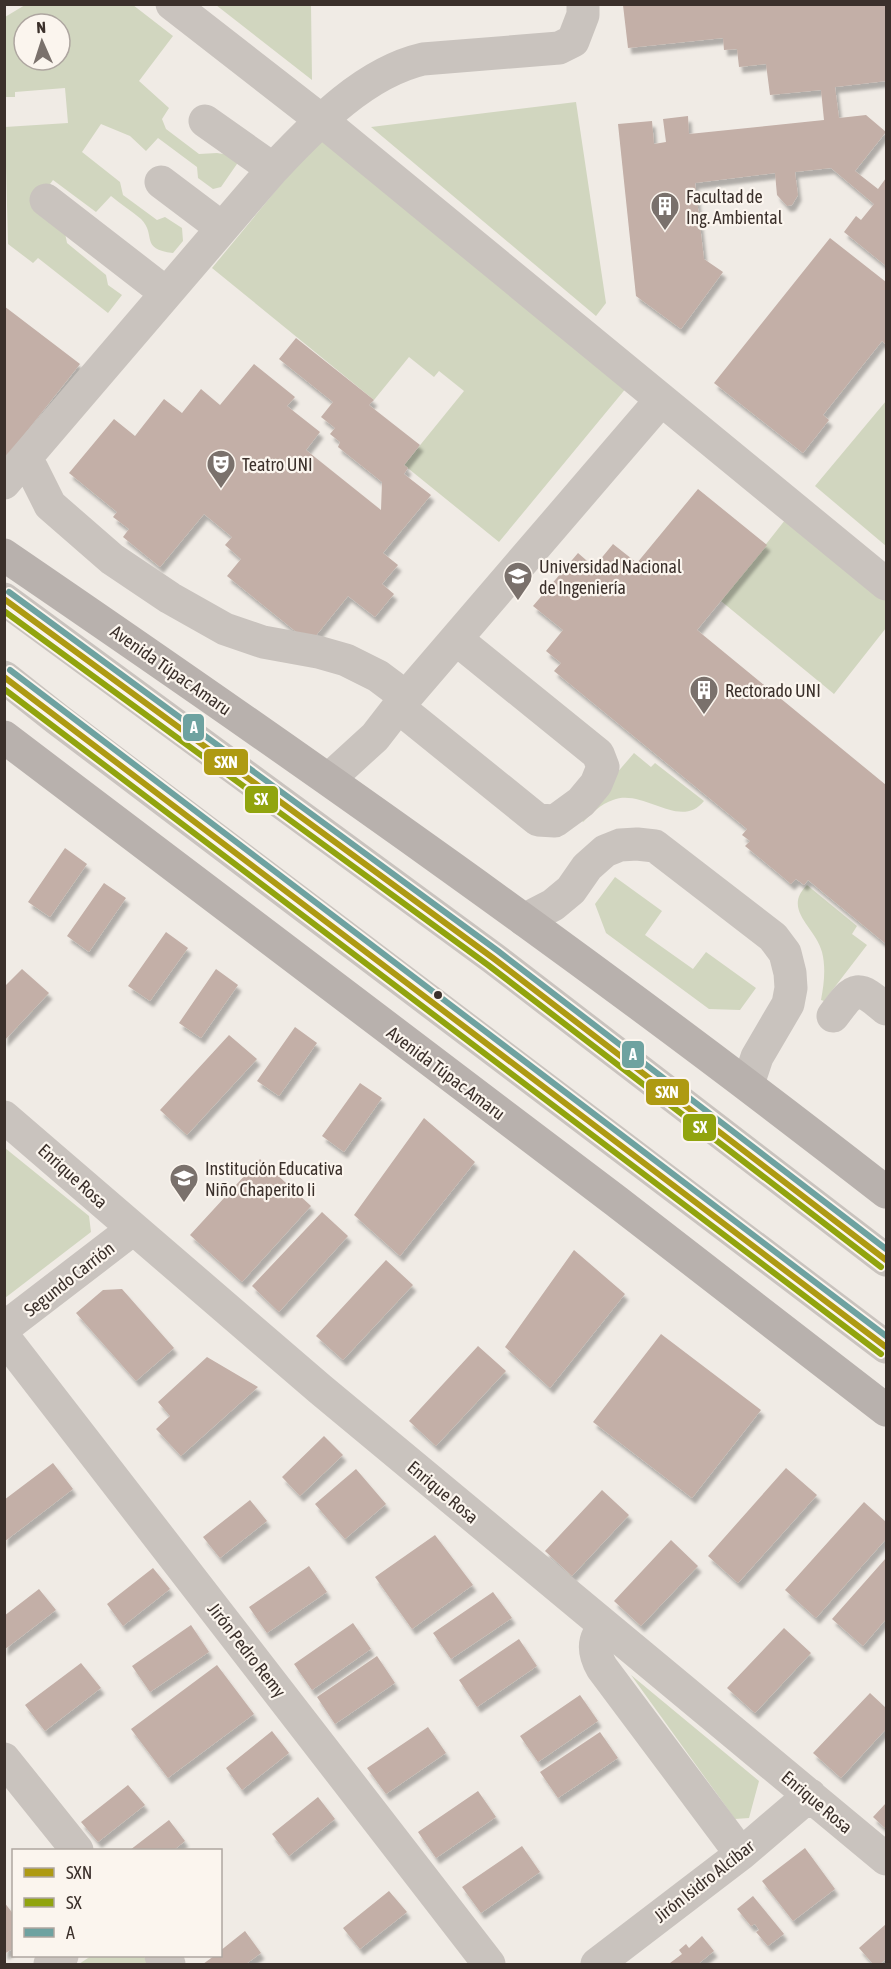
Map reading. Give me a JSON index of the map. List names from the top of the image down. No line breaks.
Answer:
{"streets":{"main road":["Avenida Túpac Amaru"],"street":["Enrique Rosa","Segundo Carrión","Jirón Pedro Remy","Jirón Isidro Alcíbar"]},"crossings":[["Enrique Rosa","Segundo Carrión"],["Enrique Rosa","Jirón Isidro Alcíbar"]],"places":{"building":["Facultad de Ing. Ambiental","Rectorado UNI"],"theatre":["Teatro UNI"],"school or university":["Universidad Nacional de Ingeniería","Institución Educativa Niño Chaperito Ii"]},"lines":["transit line A","transit line SXN","transit line SX"],"legend":["SXN","SX","A"],"north":"top"}
